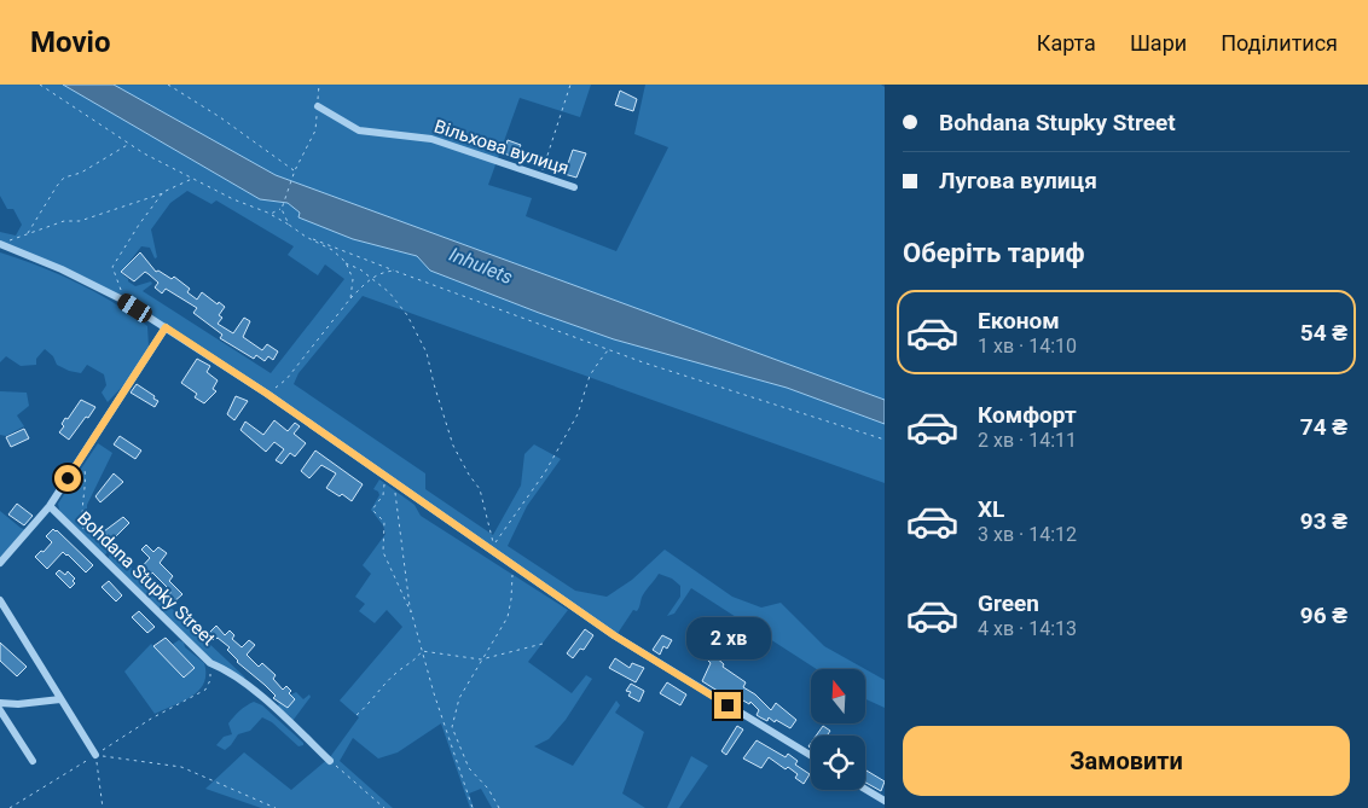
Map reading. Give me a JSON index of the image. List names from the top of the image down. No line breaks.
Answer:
{"streets":{"street":["Вільхова вулиця","Bohdana Stupky Street"]},"water":["Inhulets"],"north":"top","page":{"header":"Movio","nav":["Карта","Шари","Поділитися"],"banner":["Bohdana Stupky Street","Лугова вулиця"],"heading":"Оберіть тариф","list":[{"name":"Економ","note":"1 хв · 14:10","value":"54 ₴"},{"name":"Комфорт","note":"2 хв · 14:11","value":"74 ₴"},{"name":"XL","note":"3 хв · 14:12","value":"93 ₴"},{"name":"Green","note":"4 хв · 14:13","value":"96 ₴"}],"bubble":"2 хв","buttons":"Замовити"}}
